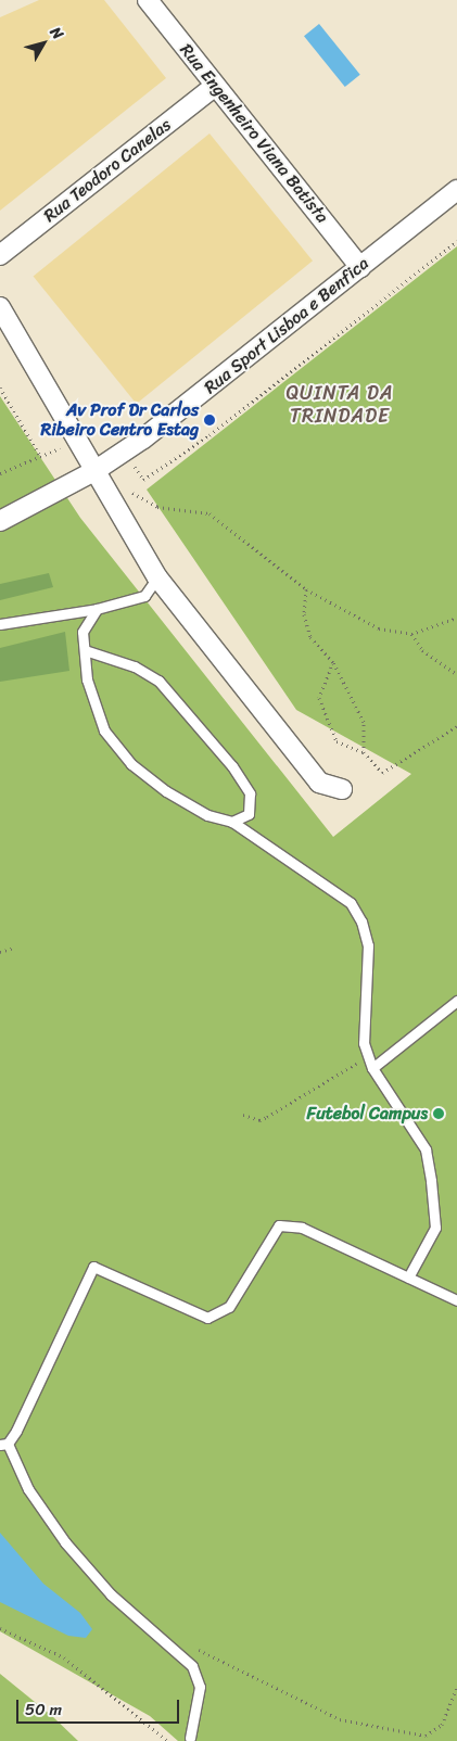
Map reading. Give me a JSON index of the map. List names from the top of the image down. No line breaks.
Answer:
{"streets":{"street":["Rua Engenheiro Viana Batista","Rua Teodoro Canelas","Rua Sport Lisboa e Benfica"]},"crossings":[["Rua Engenheiro Viana Batista","Rua Teodoro Canelas"],["Rua Engenheiro Viana Batista","Rua Sport Lisboa e Benfica"]],"districts":["QUINTA DA TRINDADE"],"places":["Av Prof Dr Carlos Ribeiro Centro Estag","Futebol Campus"],"scale_bar":"50 m","north":"top right"}
